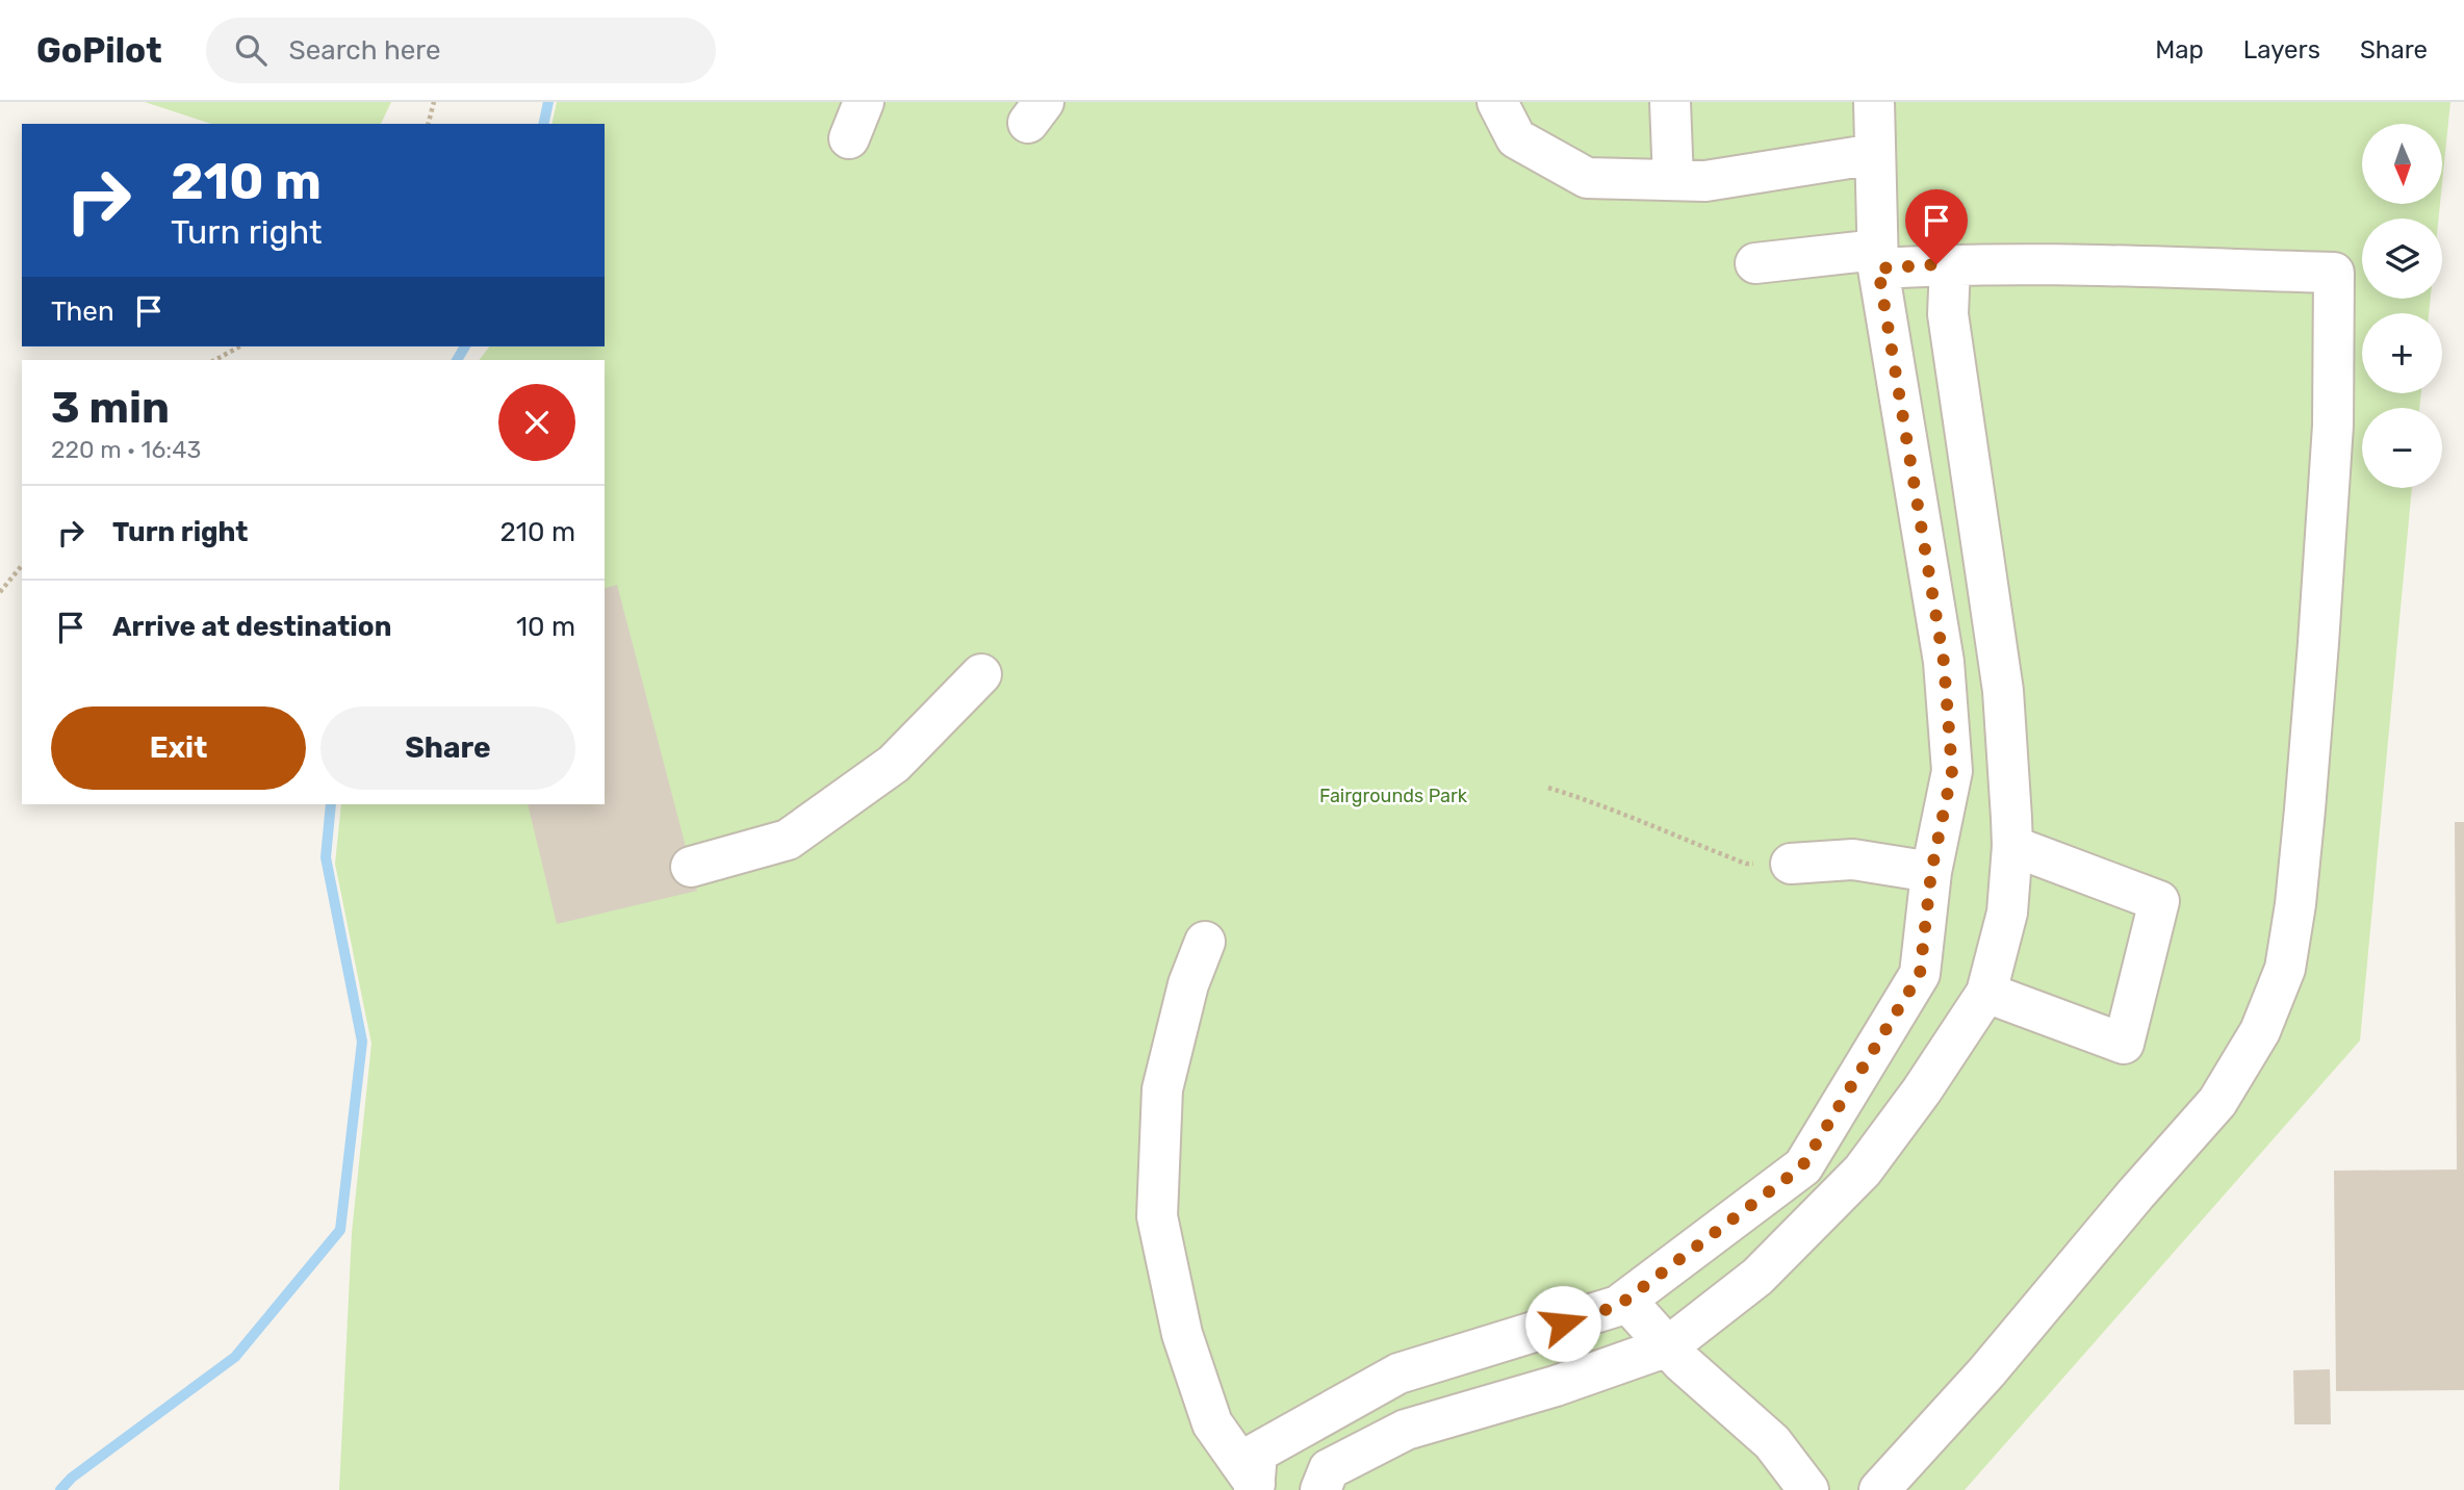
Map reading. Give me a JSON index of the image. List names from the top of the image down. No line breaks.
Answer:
{"parks":["Fairgrounds Park"],"north":"bottom","page":{"header":"GoPilot","search":"Search here","nav":["Map","Layers","Share"],"map_buttons":["+","−"],"turn":["210 m","Turn right"],"then":"Then","heading":["3 min","220 m · 16:43"],"list":[{"name":"Turn right","value":"210 m"},{"name":"Arrive at destination","value":"10 m"}],"buttons":["Exit","Share"]}}
